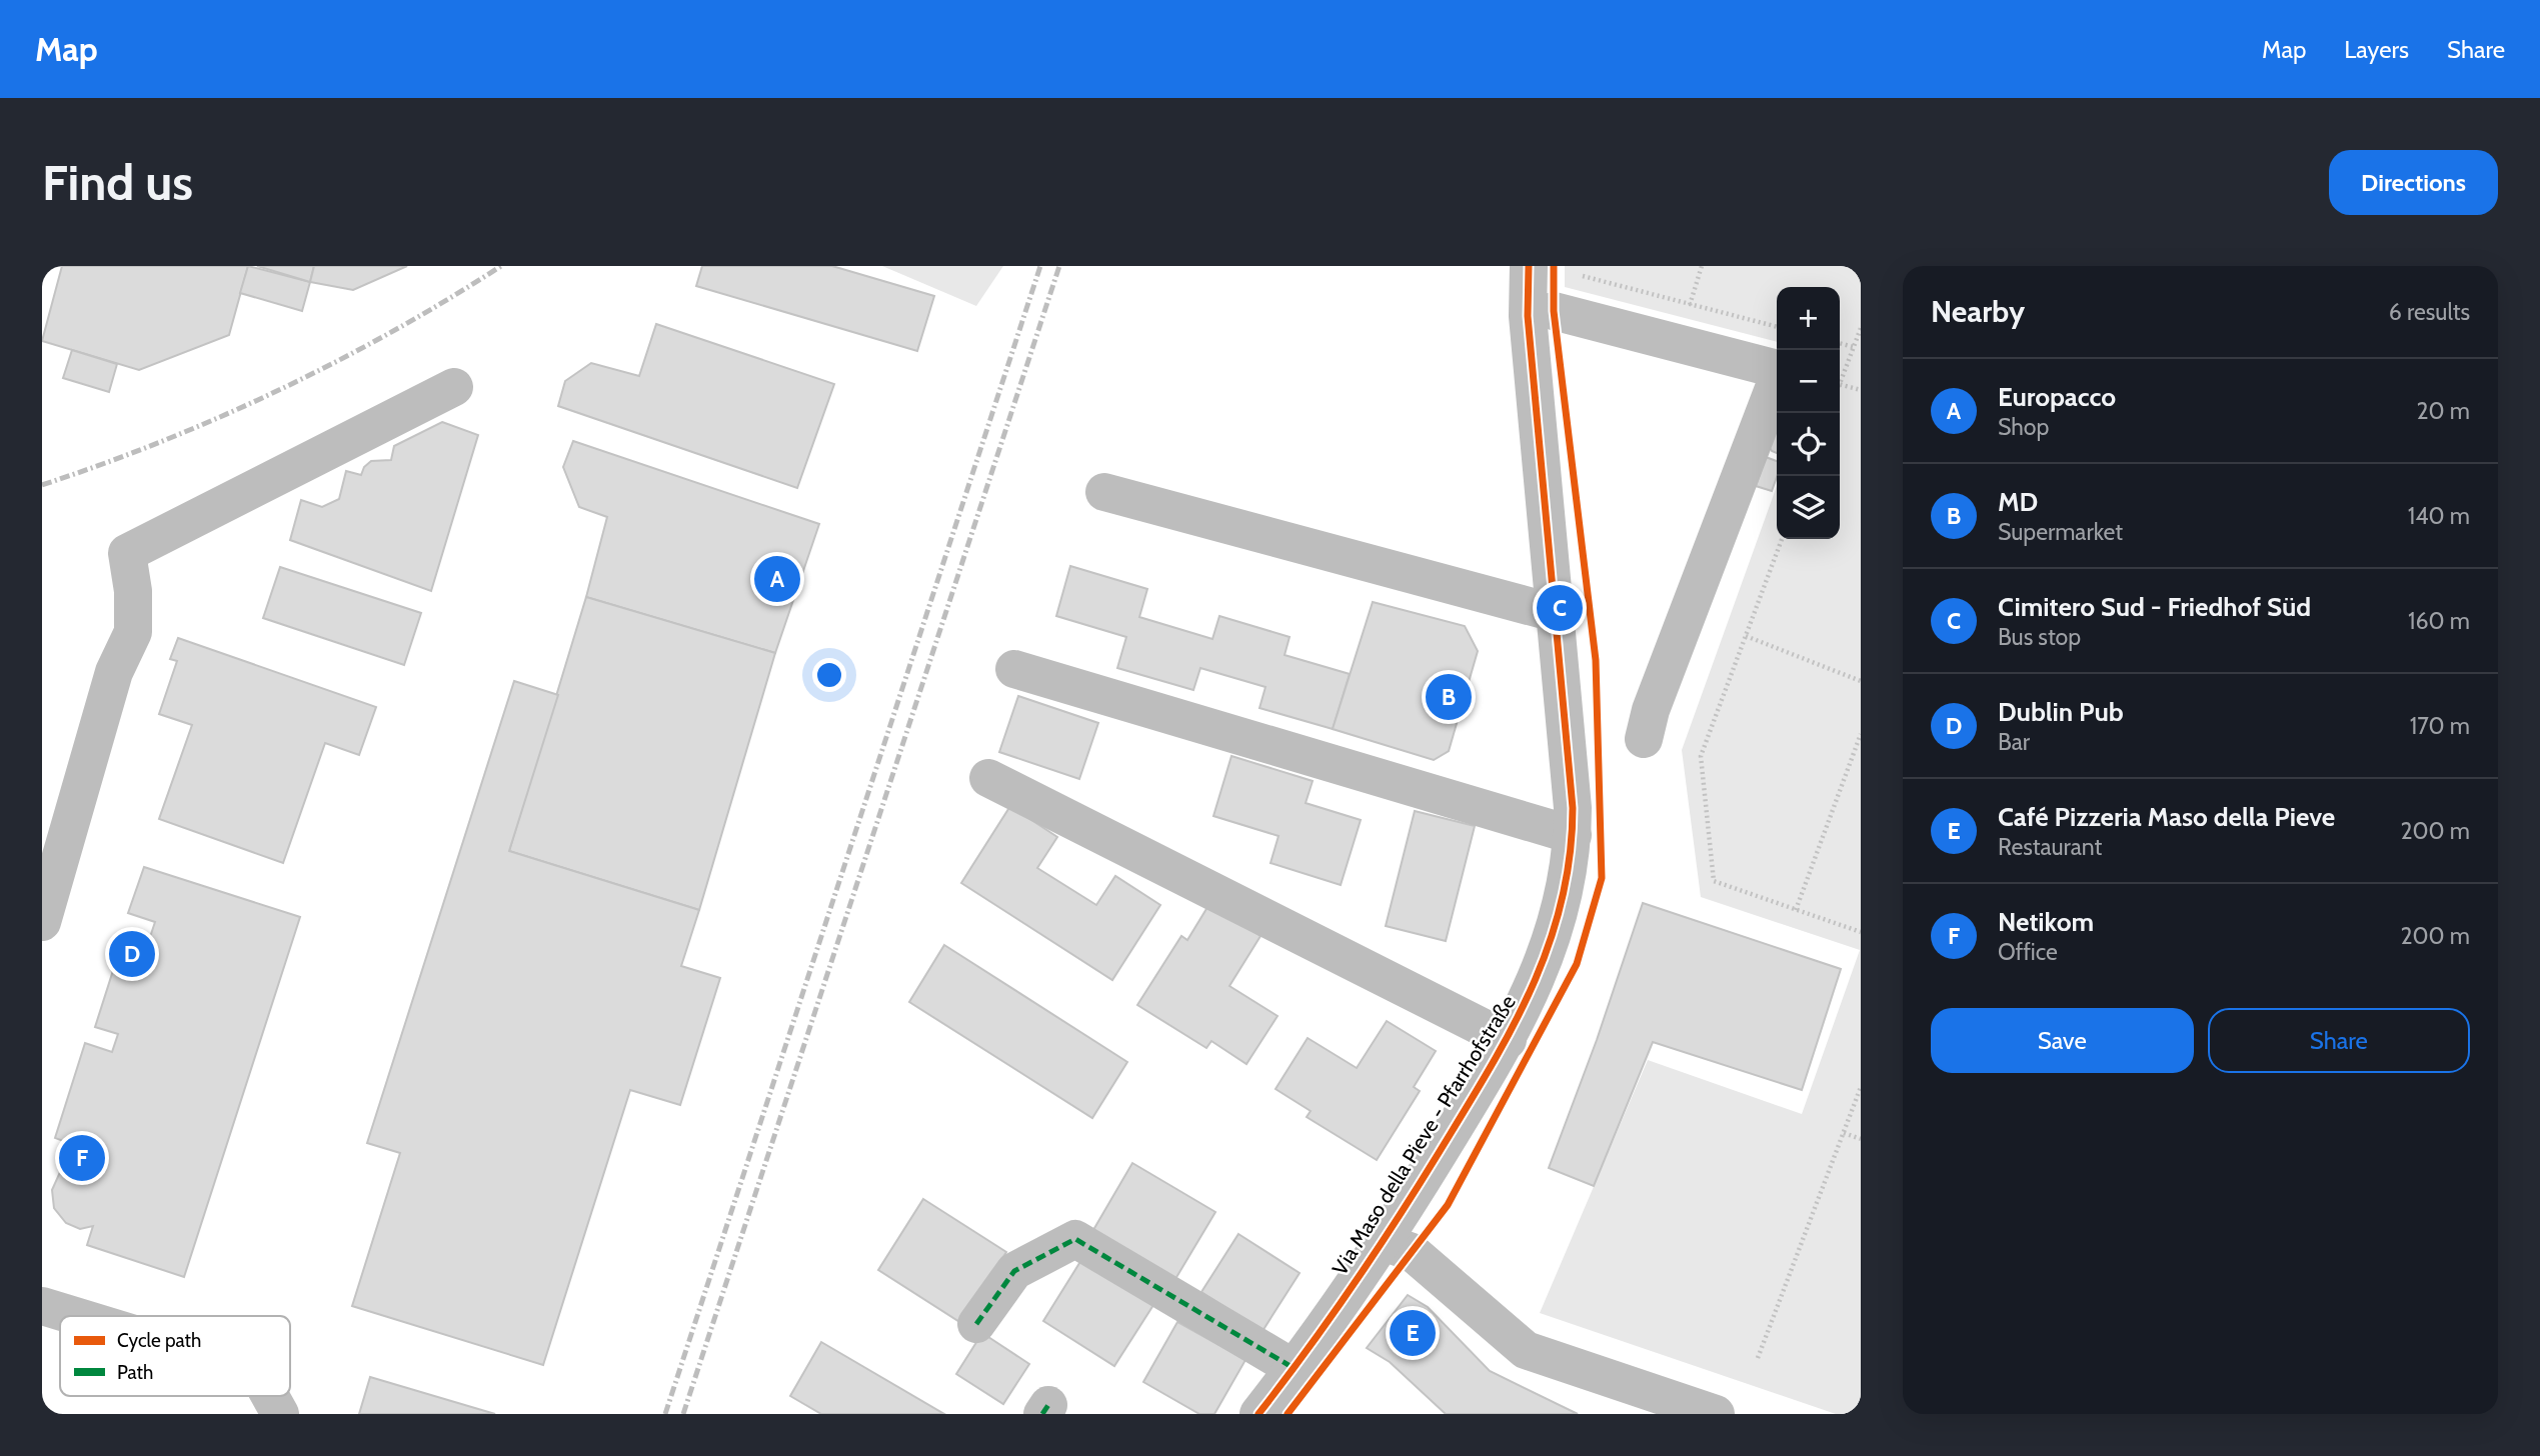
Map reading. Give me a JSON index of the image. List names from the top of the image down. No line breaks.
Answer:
{"streets":{"street":["Via Maso della Pieve - Pfarrhofstraße"]},"legend":["Cycle path","Path"],"page":{"header":"Map","nav":["Map","Layers","Share"],"buttons":["Directions",["Save","Share"]],"title":"Find us","heading":["Nearby","6 results"],"map_buttons":["+","−"],"list":[{"mark":"A","name":"Europacco","note":"Shop","value":"20 m"},{"mark":"B","name":"MD","note":"Supermarket","value":"140 m"},{"mark":"C","name":"Cimitero Sud - Friedhof Süd","note":"Bus stop","value":"160 m"},{"mark":"D","name":"Dublin Pub","note":"Bar","value":"170 m"},{"mark":"E","name":"Café Pizzeria Maso della Pieve","note":"Restaurant","value":"200 m"},{"mark":"F","name":"Netikom","note":"Office","value":"200 m"}],"pins":["A","C","B","D","F","E"]}}
